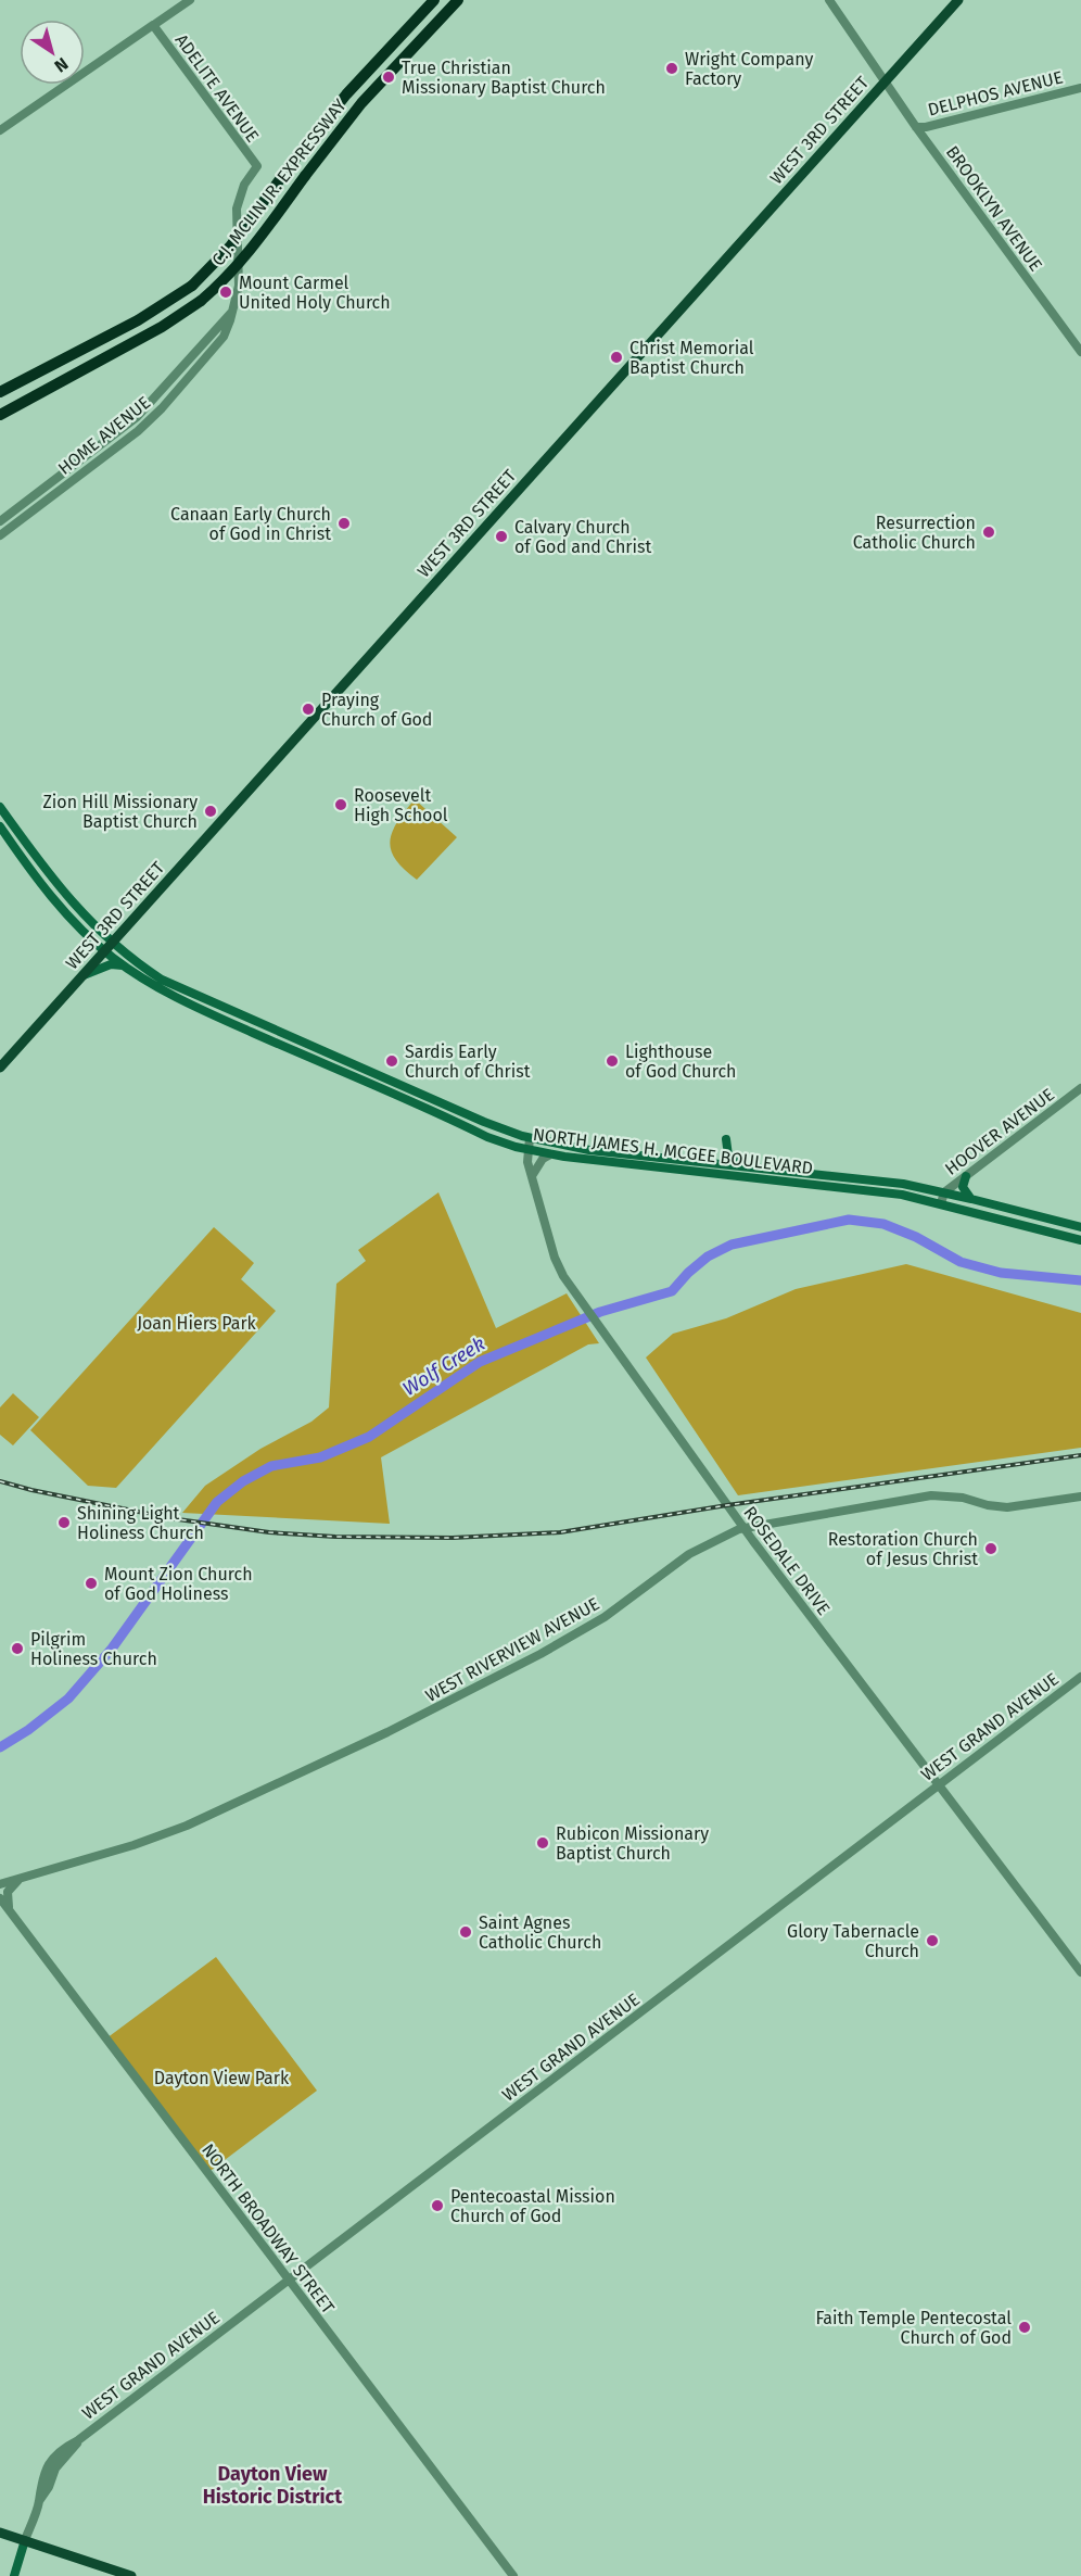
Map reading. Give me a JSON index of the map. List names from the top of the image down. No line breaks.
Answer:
{"streets":{"highway":["C.J. MCLIN JR. EXPRESSWAY"],"main road":["WEST 3RD STREET","NORTH JAMES H. MCGEE BOULEVARD","WEST GRAND AVENUE"],"street":["ADELITE AVENUE","DELPHOS AVENUE","BROOKLYN AVENUE","HOME AVENUE","HOOVER AVENUE","ROSEDALE DRIVE","WEST RIVERVIEW AVENUE","NORTH BROADWAY STREET"]},"crossings":[["ADELITE AVENUE","HOME AVENUE"],["DELPHOS AVENUE","BROOKLYN AVENUE"],["WEST 3RD STREET","BROOKLYN AVENUE"],["WEST 3RD STREET","NORTH JAMES H. MCGEE BOULEVARD"],["HOOVER AVENUE","NORTH JAMES H. MCGEE BOULEVARD"],["NORTH JAMES H. MCGEE BOULEVARD","ROSEDALE DRIVE"],["ROSEDALE DRIVE","WEST RIVERVIEW AVENUE"],["ROSEDALE DRIVE","WEST GRAND AVENUE"],["WEST GRAND AVENUE","NORTH BROADWAY STREET"]],"districts":["Dayton View Historic District"],"water":["Wolf Creek"],"parks":["Joan Hiers Park","Dayton View Park"],"places":["Wright Company Factory","True Christian Missionary Baptist Church","Mount Carmel United Holy Church","Christ Memorial Baptist Church","Canaan Early Church of God in Christ","Resurrection Catholic Church","Calvary Church of God and Christ","Praying Church of God","Roosevelt High School","Zion Hill Missionary Baptist Church","Sardis Early Church of Christ","Lighthouse of God Church","Shining Light Holiness Church","Restoration Church of Jesus Christ","Mount Zion Church of God Holiness","Pilgrim Holiness Church","Rubicon Missionary Baptist Church","Saint Agnes Catholic Church","Glory Tabernacle Church","Pentecoastal Mission Church of God","Faith Temple Pentecostal Church of God"],"north":"bottom right"}
